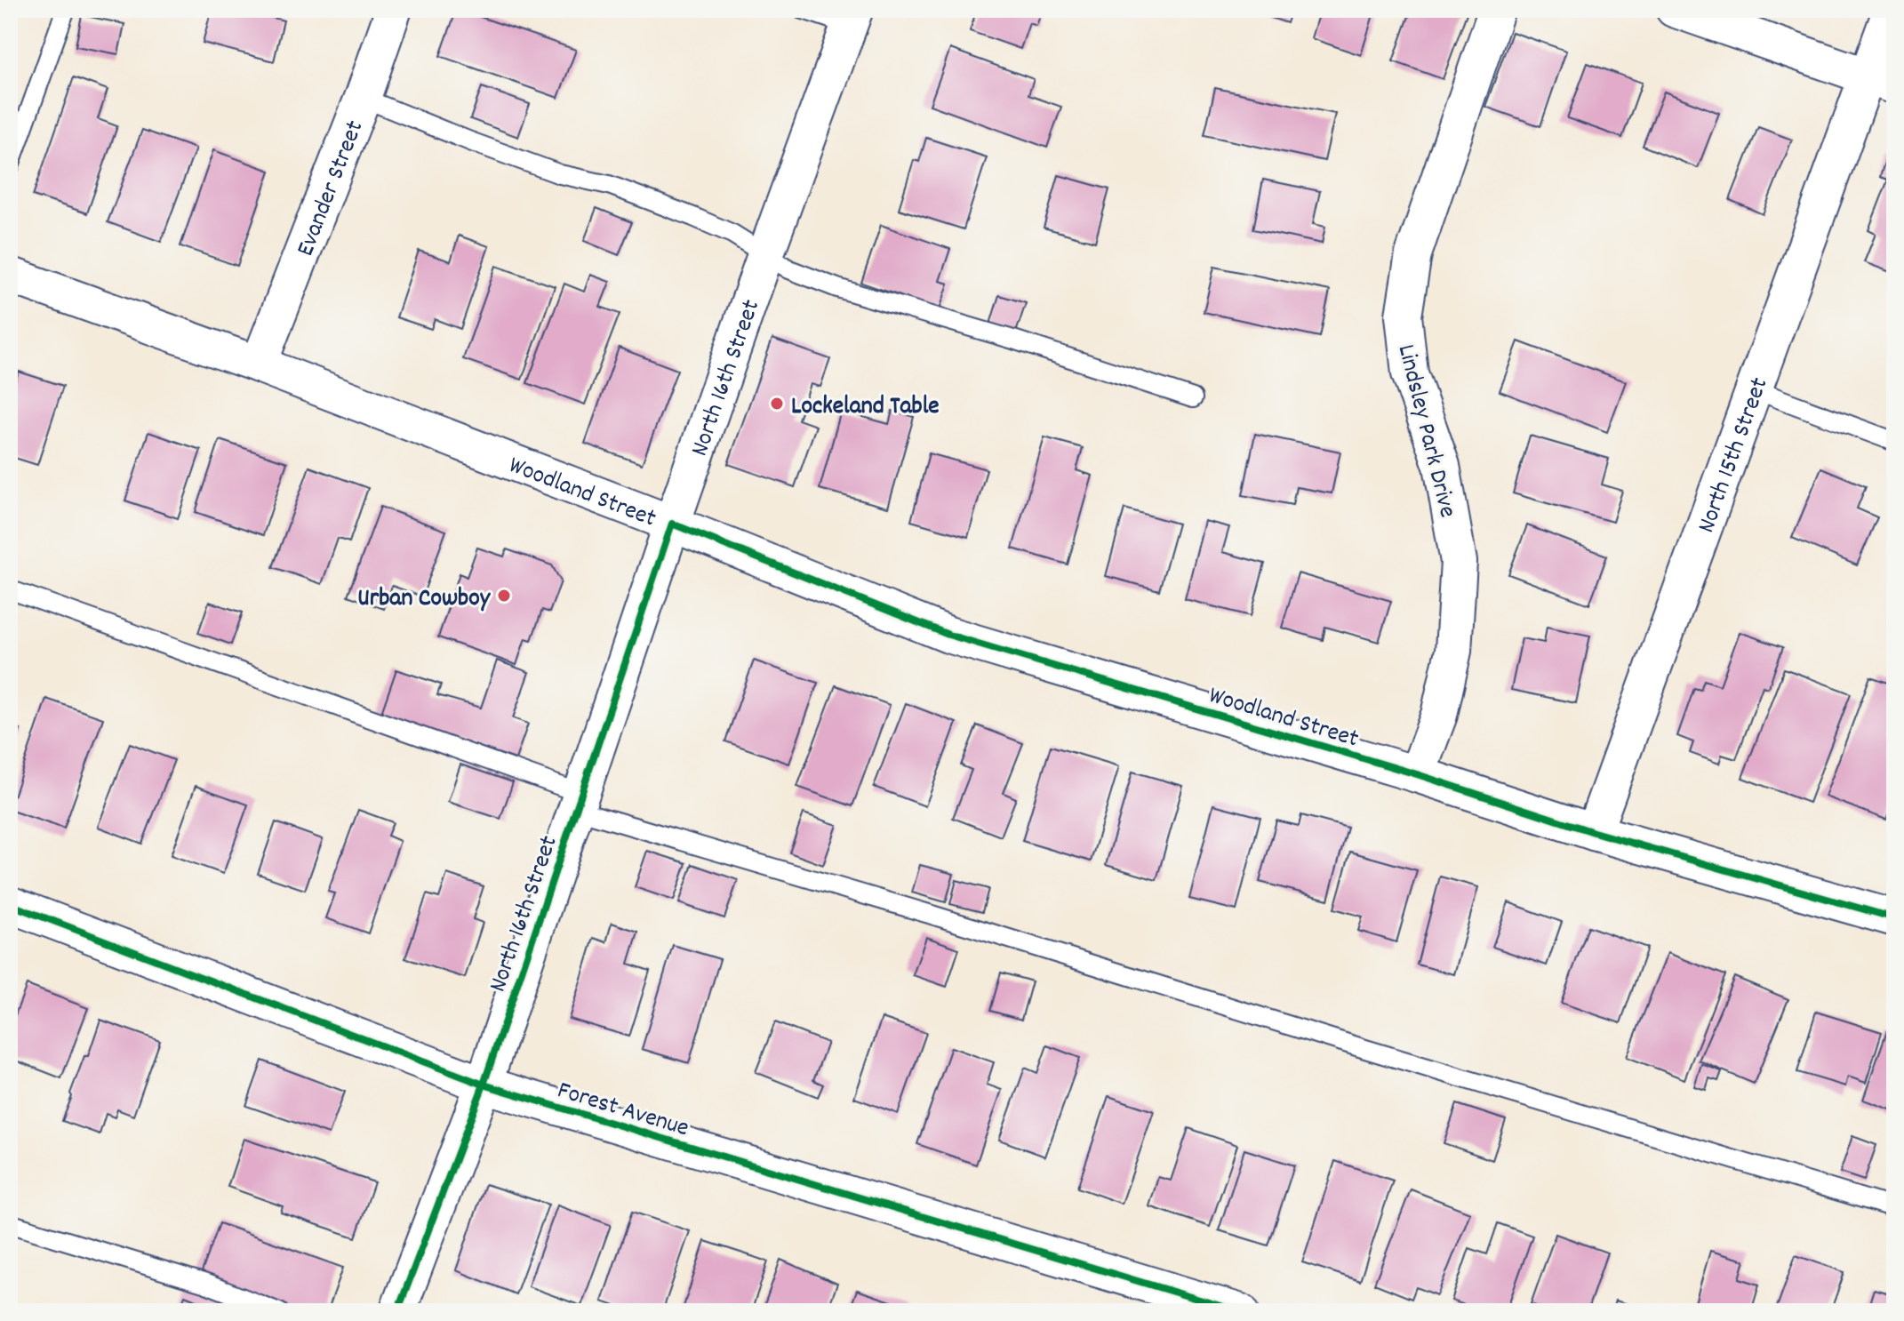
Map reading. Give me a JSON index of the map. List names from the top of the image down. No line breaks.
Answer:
{"streets":{"street":["Evander Street","North 16th Street","Lindsley Park Drive","North 15th Street","Woodland Street","Forest Avenue"]},"crossings":[["Evander Street","Woodland Street"],["North 16th Street","Woodland Street"],["North 16th Street","Forest Avenue"],["Lindsley Park Drive","Woodland Street"],["North 15th Street","Woodland Street"]],"places":["Lockeland Table","Urban Cowboy"]}
